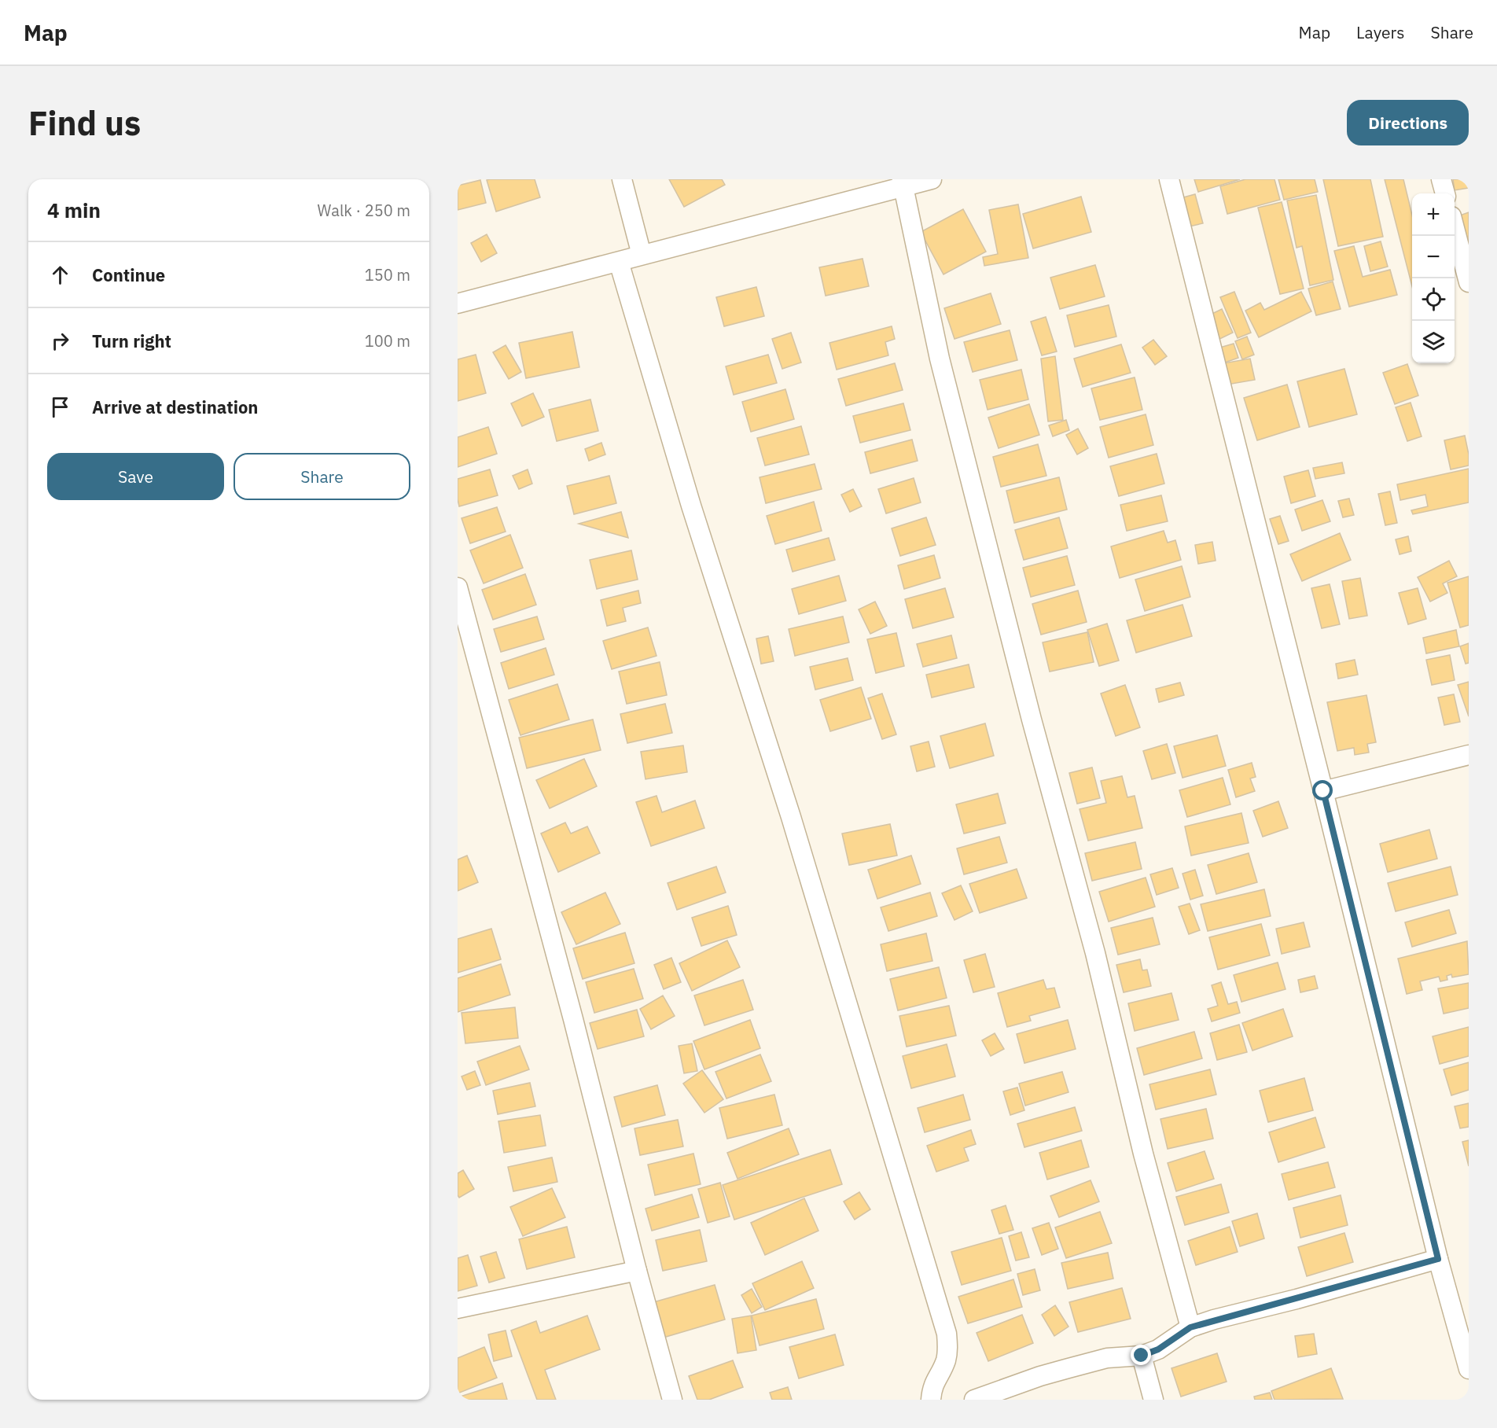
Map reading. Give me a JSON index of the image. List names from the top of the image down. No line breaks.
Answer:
{"page":{"header":"Map","nav":["Map","Layers","Share"],"buttons":["Directions",["Save","Share"]],"title":"Find us","heading":["4 min","Walk · 250 m"],"map_buttons":["+","−"],"list":[["Continue","150 m"],["Turn right","100 m"],"Arrive at destination"]}}
